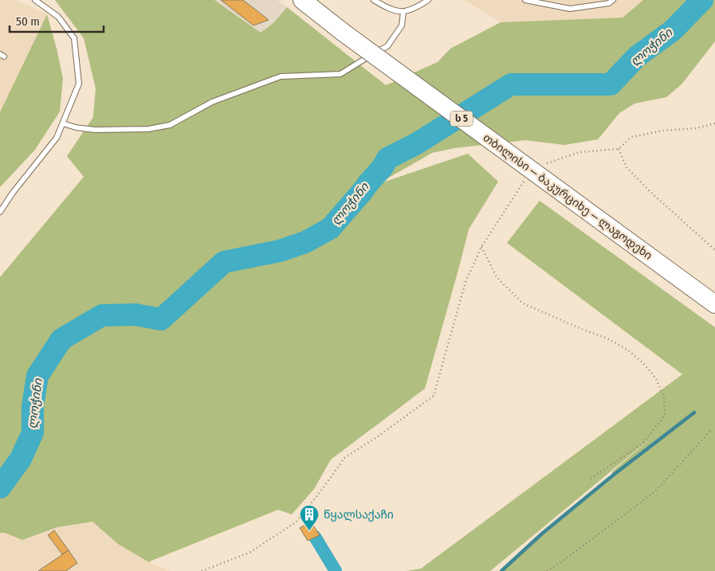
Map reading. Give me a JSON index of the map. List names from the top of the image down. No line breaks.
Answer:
{"streets":{"highway":["ს 5","თბილისი — ბაკურციხე — ლაგოდეხი"]},"water":["ლოჭინი"],"places":{"building":["წყალსაქაჩი"]},"scale_bar":"50 m"}
